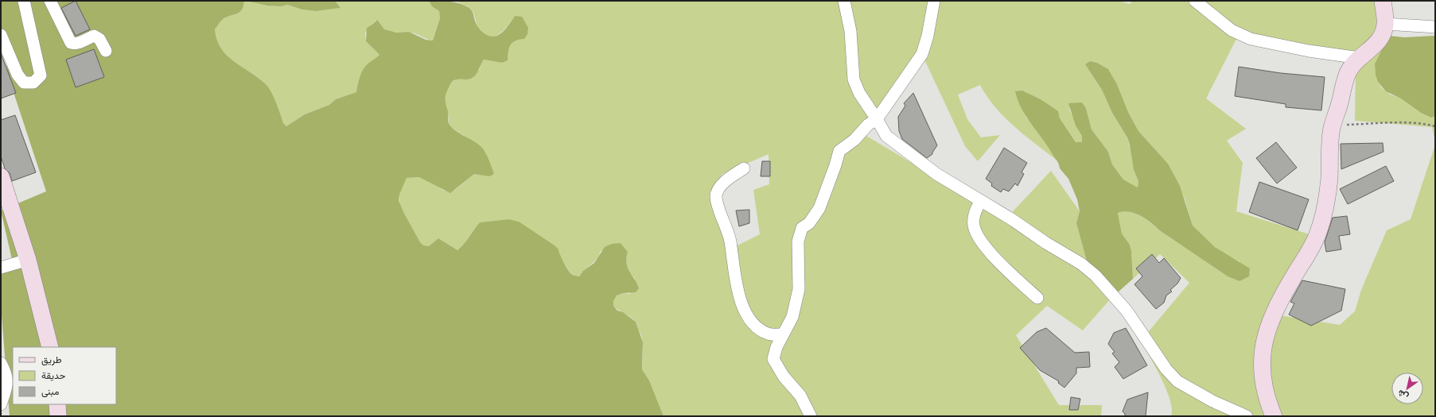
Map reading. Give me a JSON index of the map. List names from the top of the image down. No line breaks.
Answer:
{"legend":["طريق","حديقة","مبنى"],"north":"bottom left"}
